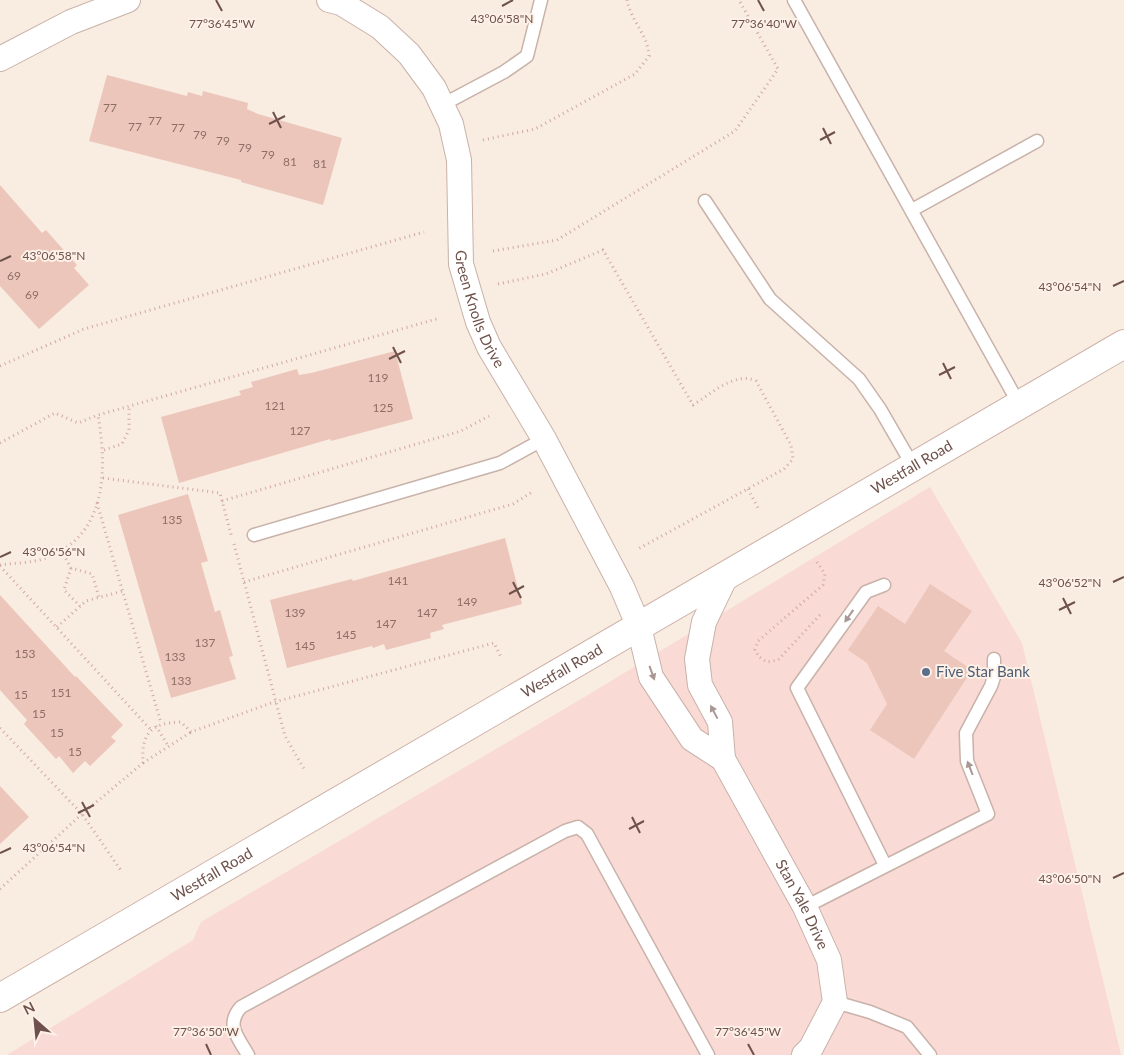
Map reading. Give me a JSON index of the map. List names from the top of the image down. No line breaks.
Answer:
{"streets":{"street":["Green Knolls Drive","Westfall Road","Stan Yale Drive"]},"crossings":[["Green Knolls Drive","Westfall Road"],["Green Knolls Drive","Stan Yale Drive"],["Westfall Road","Stan Yale Drive"]],"places":["Five Star Bank"],"house_numbers":["77","77","77","77","79","79","79","79","81","81","69","69","119","121","125","127","135","141","149","139","147","147","145","137","145","153","133","133","151","15","15","15","15"],"north":"top left","coordinates":["43°06'58\"N","77°36'45\"W","77°36'40\"W","43°06'54\"N","43°06'56\"N","43°06'52\"N","43°06'50\"N","77°36'50\"W"]}
